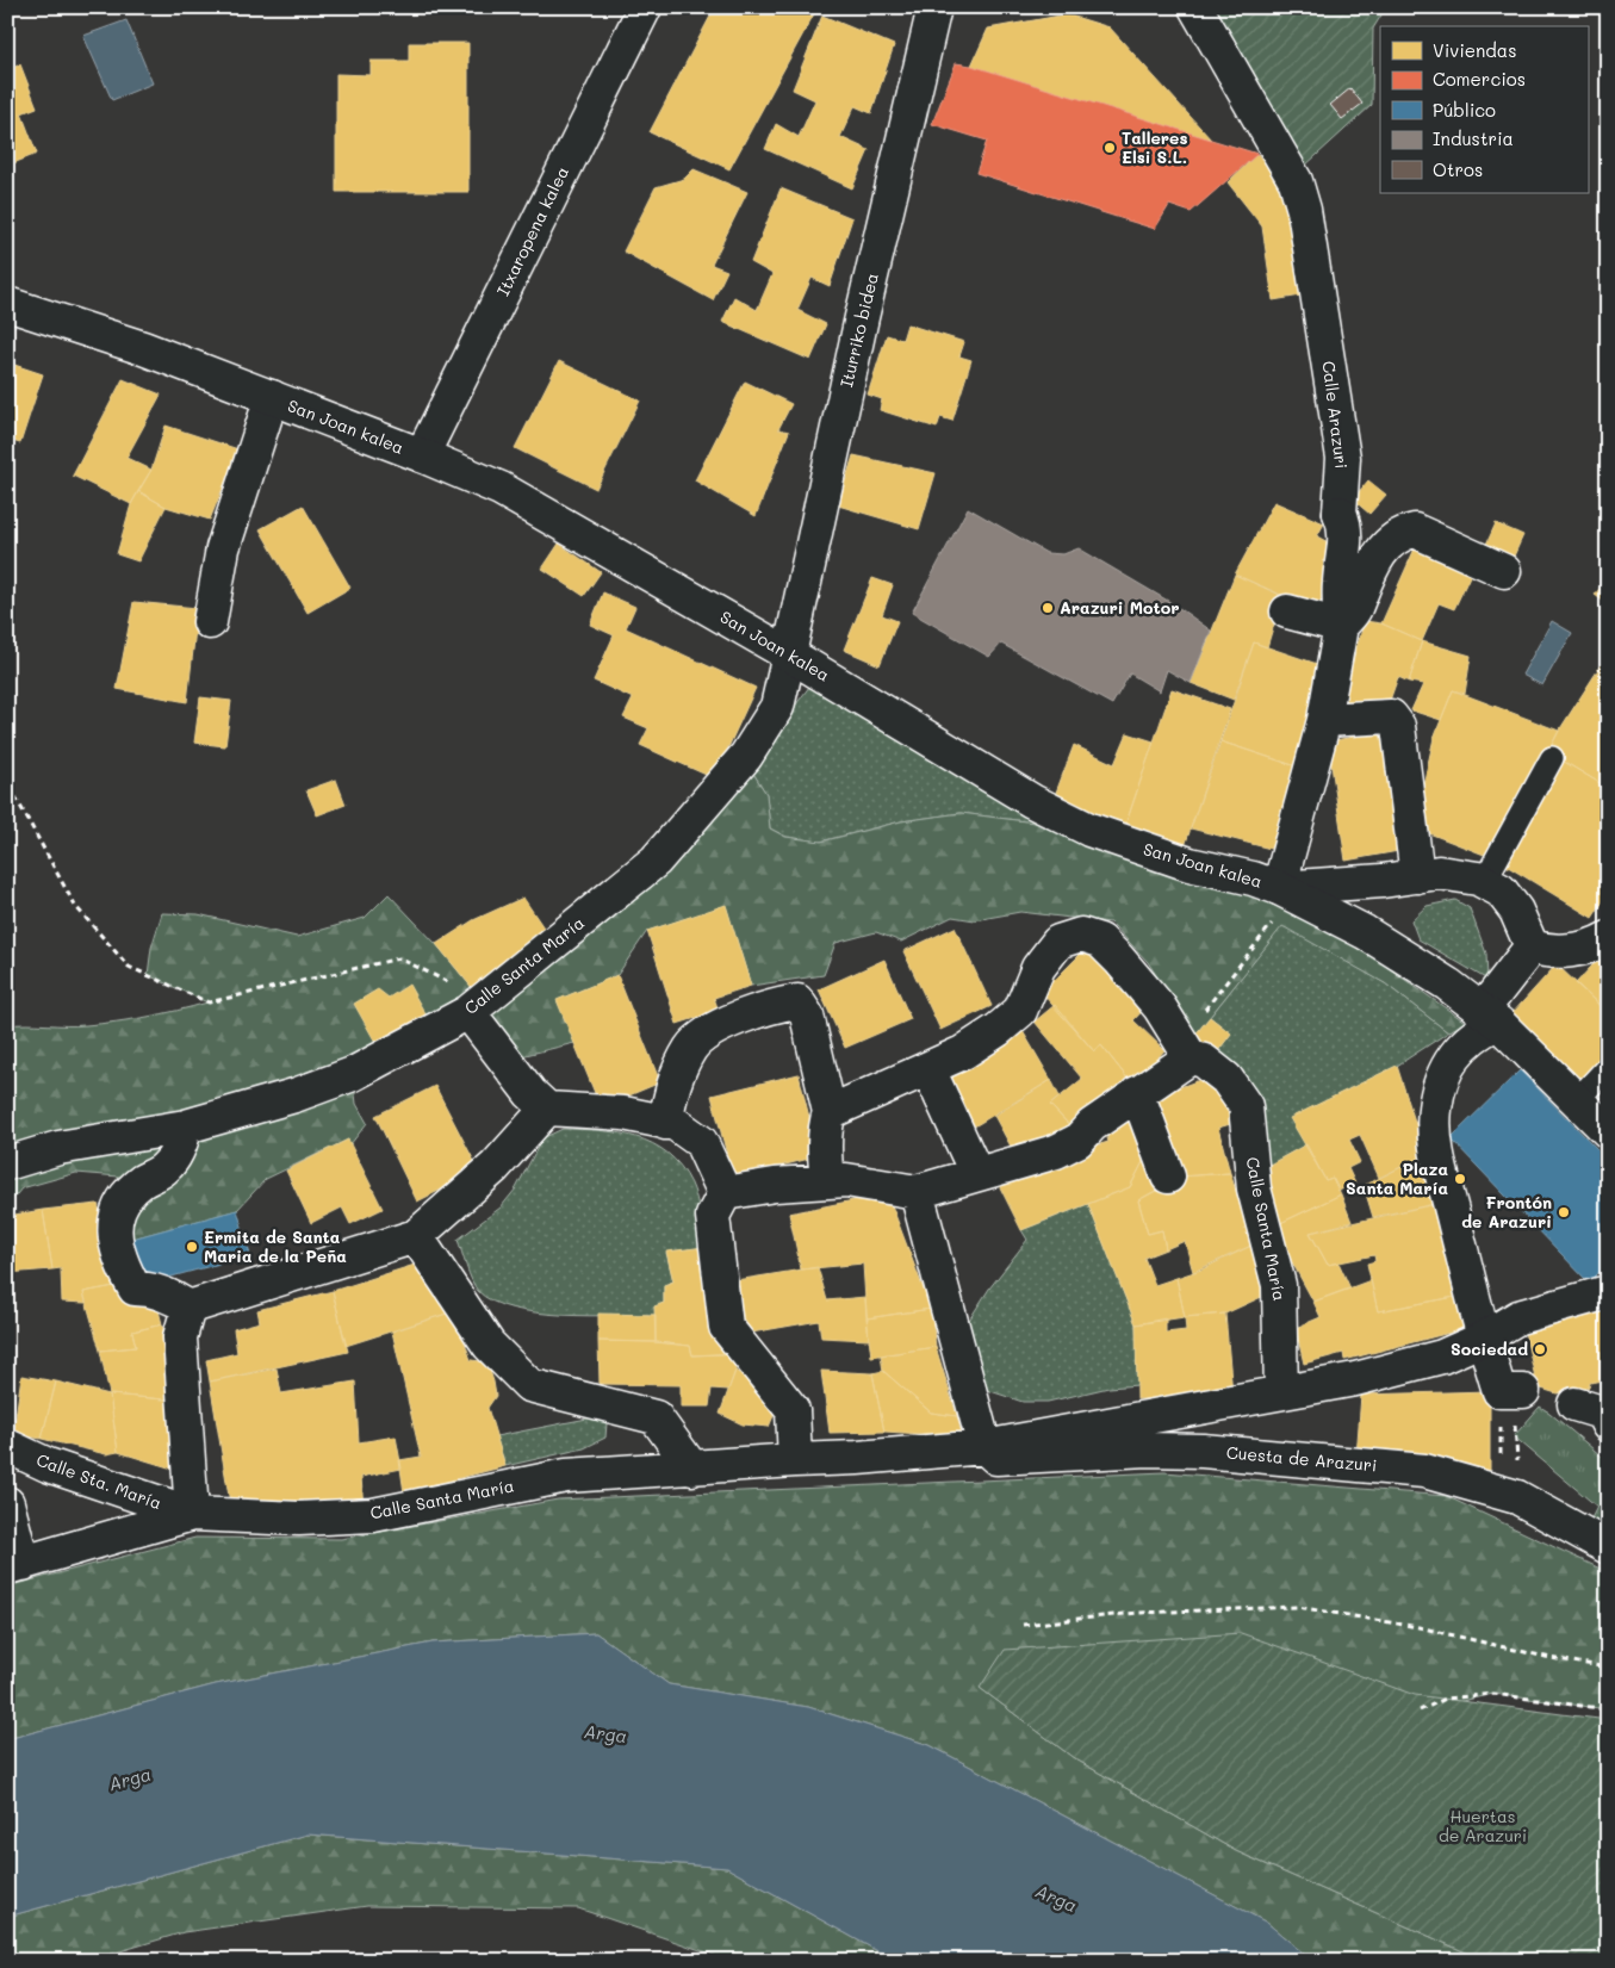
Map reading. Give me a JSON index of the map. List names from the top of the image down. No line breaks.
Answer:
{"streets":{"street":["Itxaropena kalea","Iturriko bidea","Calle Arazuri","San Joan kalea","Calle Santa María","Cuesta de Arazuri","Calle Sta. María"]},"crossings":[["Itxaropena kalea","San Joan kalea"],["Iturriko bidea","San Joan kalea"],["Iturriko bidea","Calle Santa María"],["Calle Arazuri","San Joan kalea"],["San Joan kalea","Calle Santa María"],["Calle Santa María","Cuesta de Arazuri"],["Calle Santa María","Calle Sta. María"]],"water":["Arga"],"parks":["Huertas de Arazuri"],"places":["Talleres Elsi S.L.","Arazuri Motor","Plaza Santa María","Frontón de Arazuri","Ermita de Santa Maria de la Peña","Sociedad"],"legend":["Viviendas","Comercios","Público","Industria","Otros"]}
